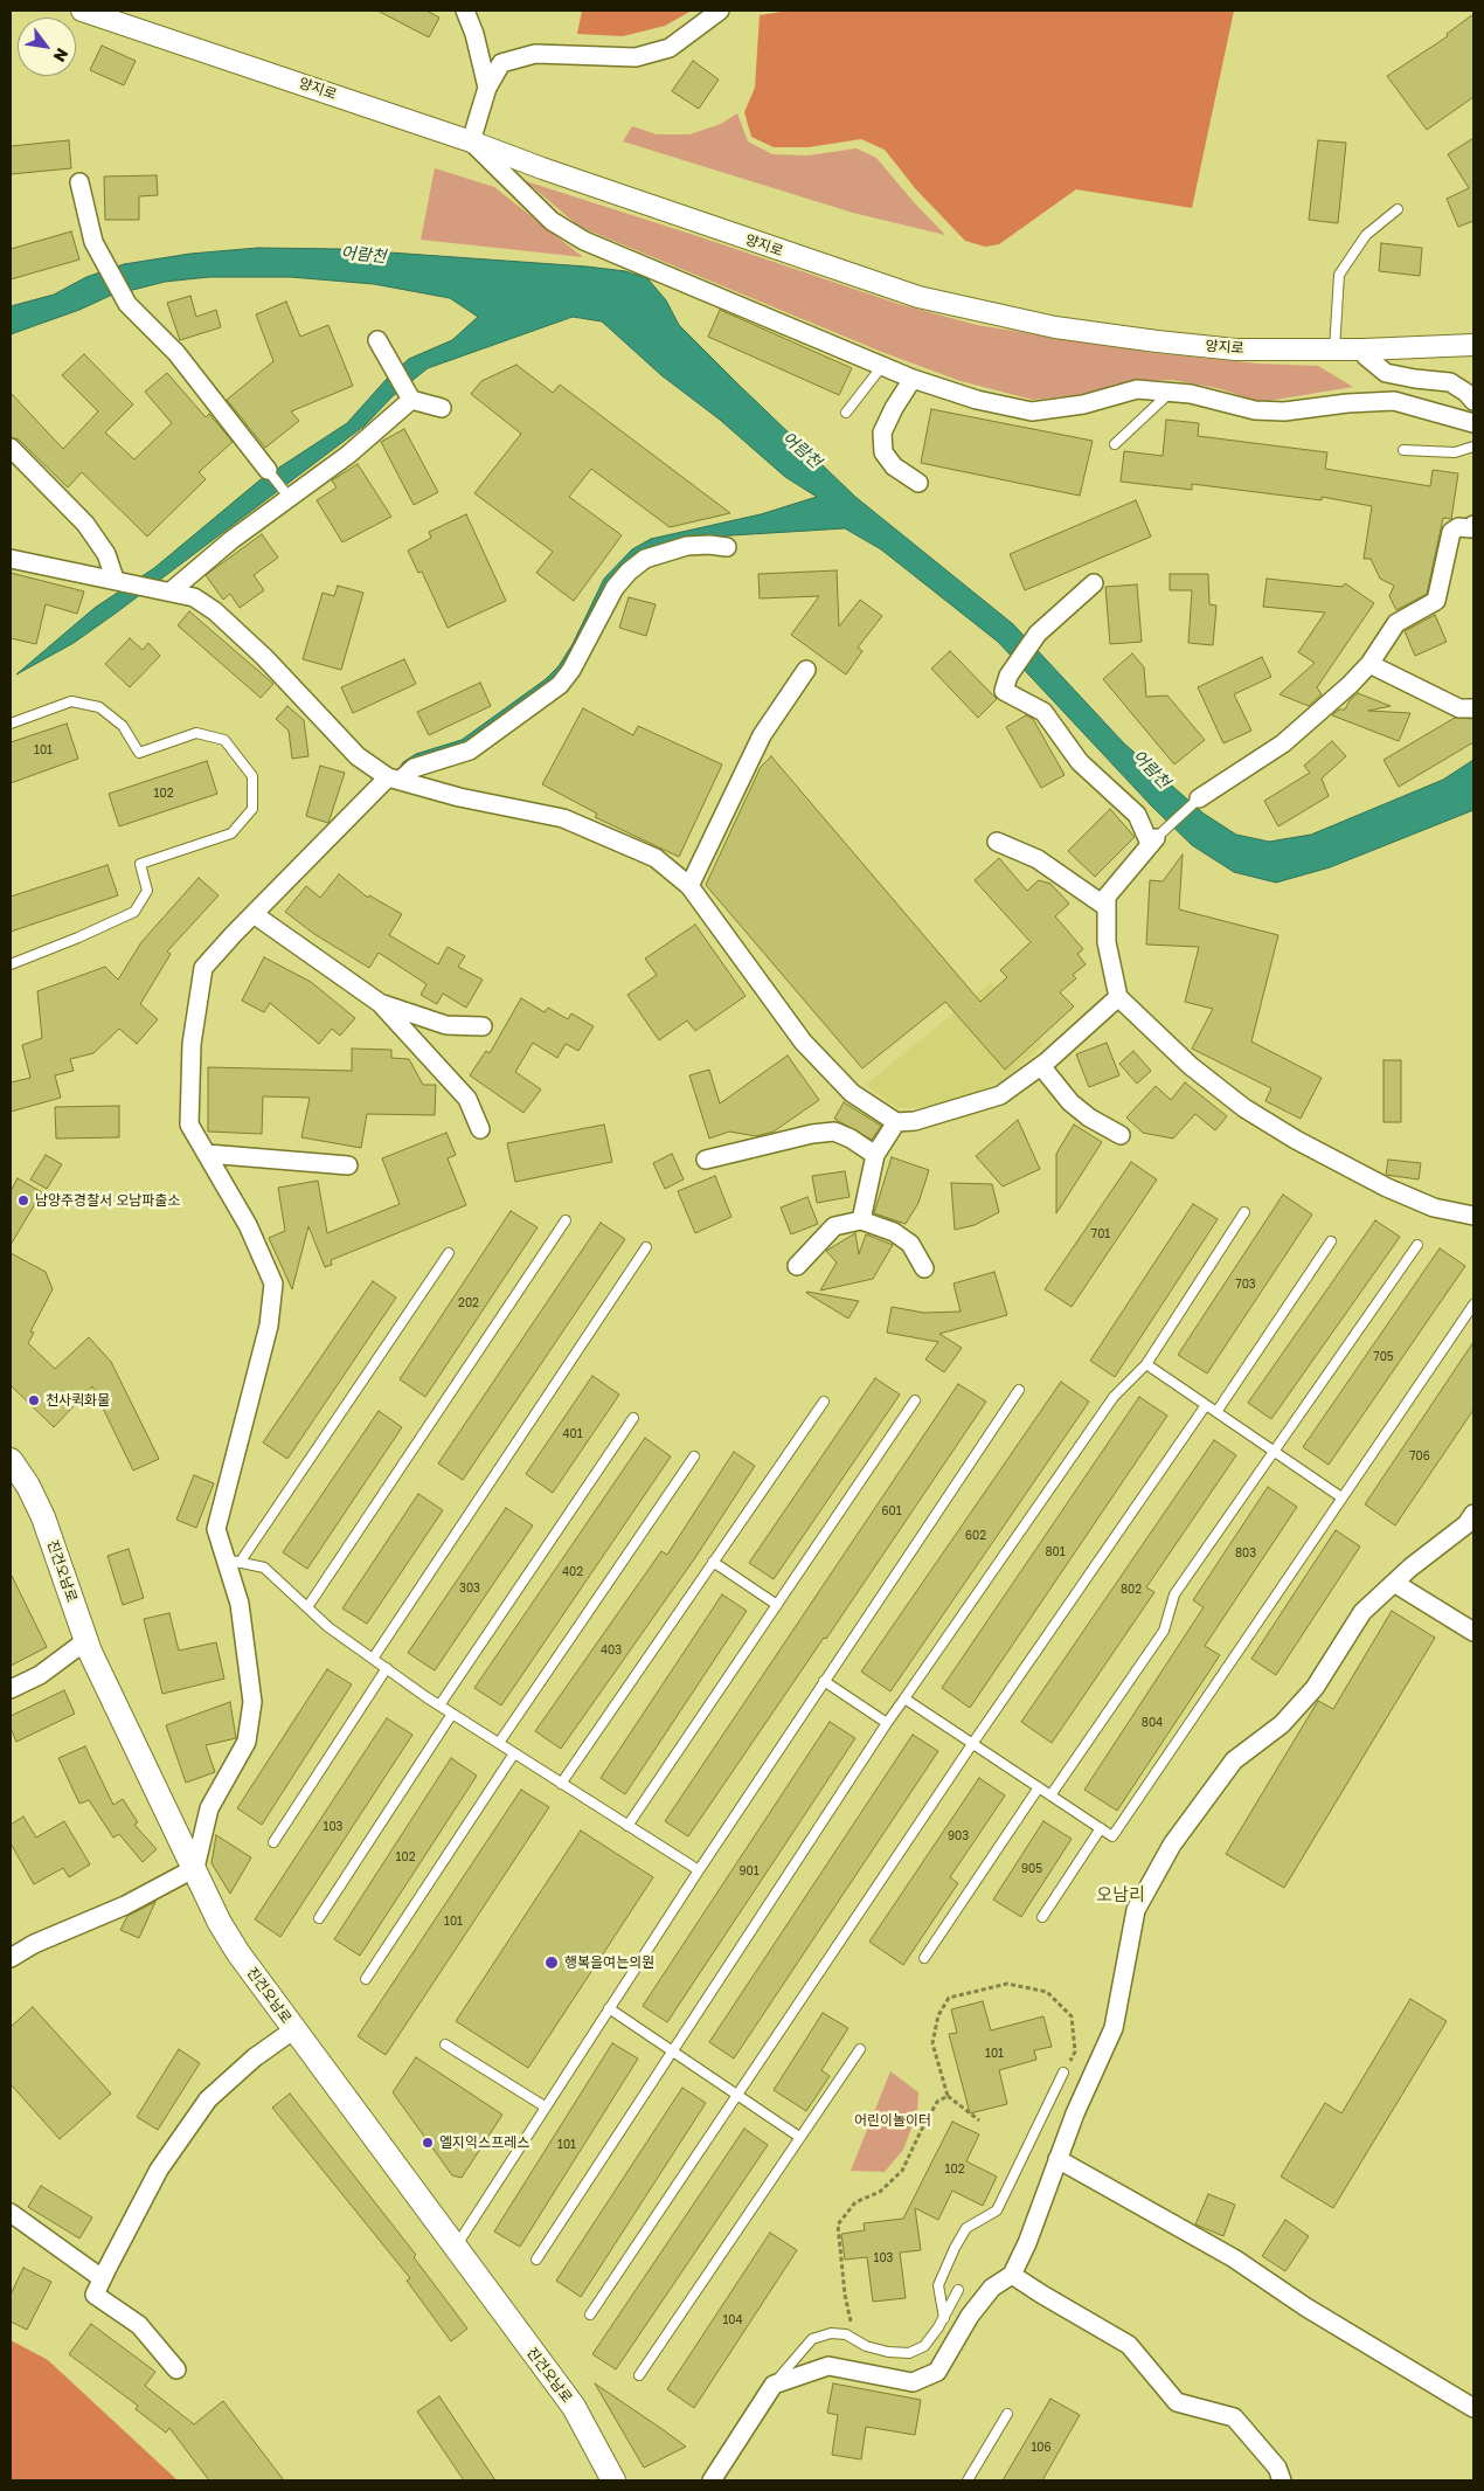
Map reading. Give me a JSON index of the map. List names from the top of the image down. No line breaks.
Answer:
{"streets":{"main road":["진건오남로"],"street":["양지로"]},"districts":["오남리"],"water":["어람천"],"parks":["어린이놀이터"],"places":["남양주경찰서 오남파출소","천사퀵화물","행복을여는의원","엘지익스프레스"],"house_numbers":["101","102","701","703","202","705","401","706","601","602","801","803","402","303","802","403","804","103","903","102","905","901","101","101","101","102","103","104","106"],"north":"bottom right"}
